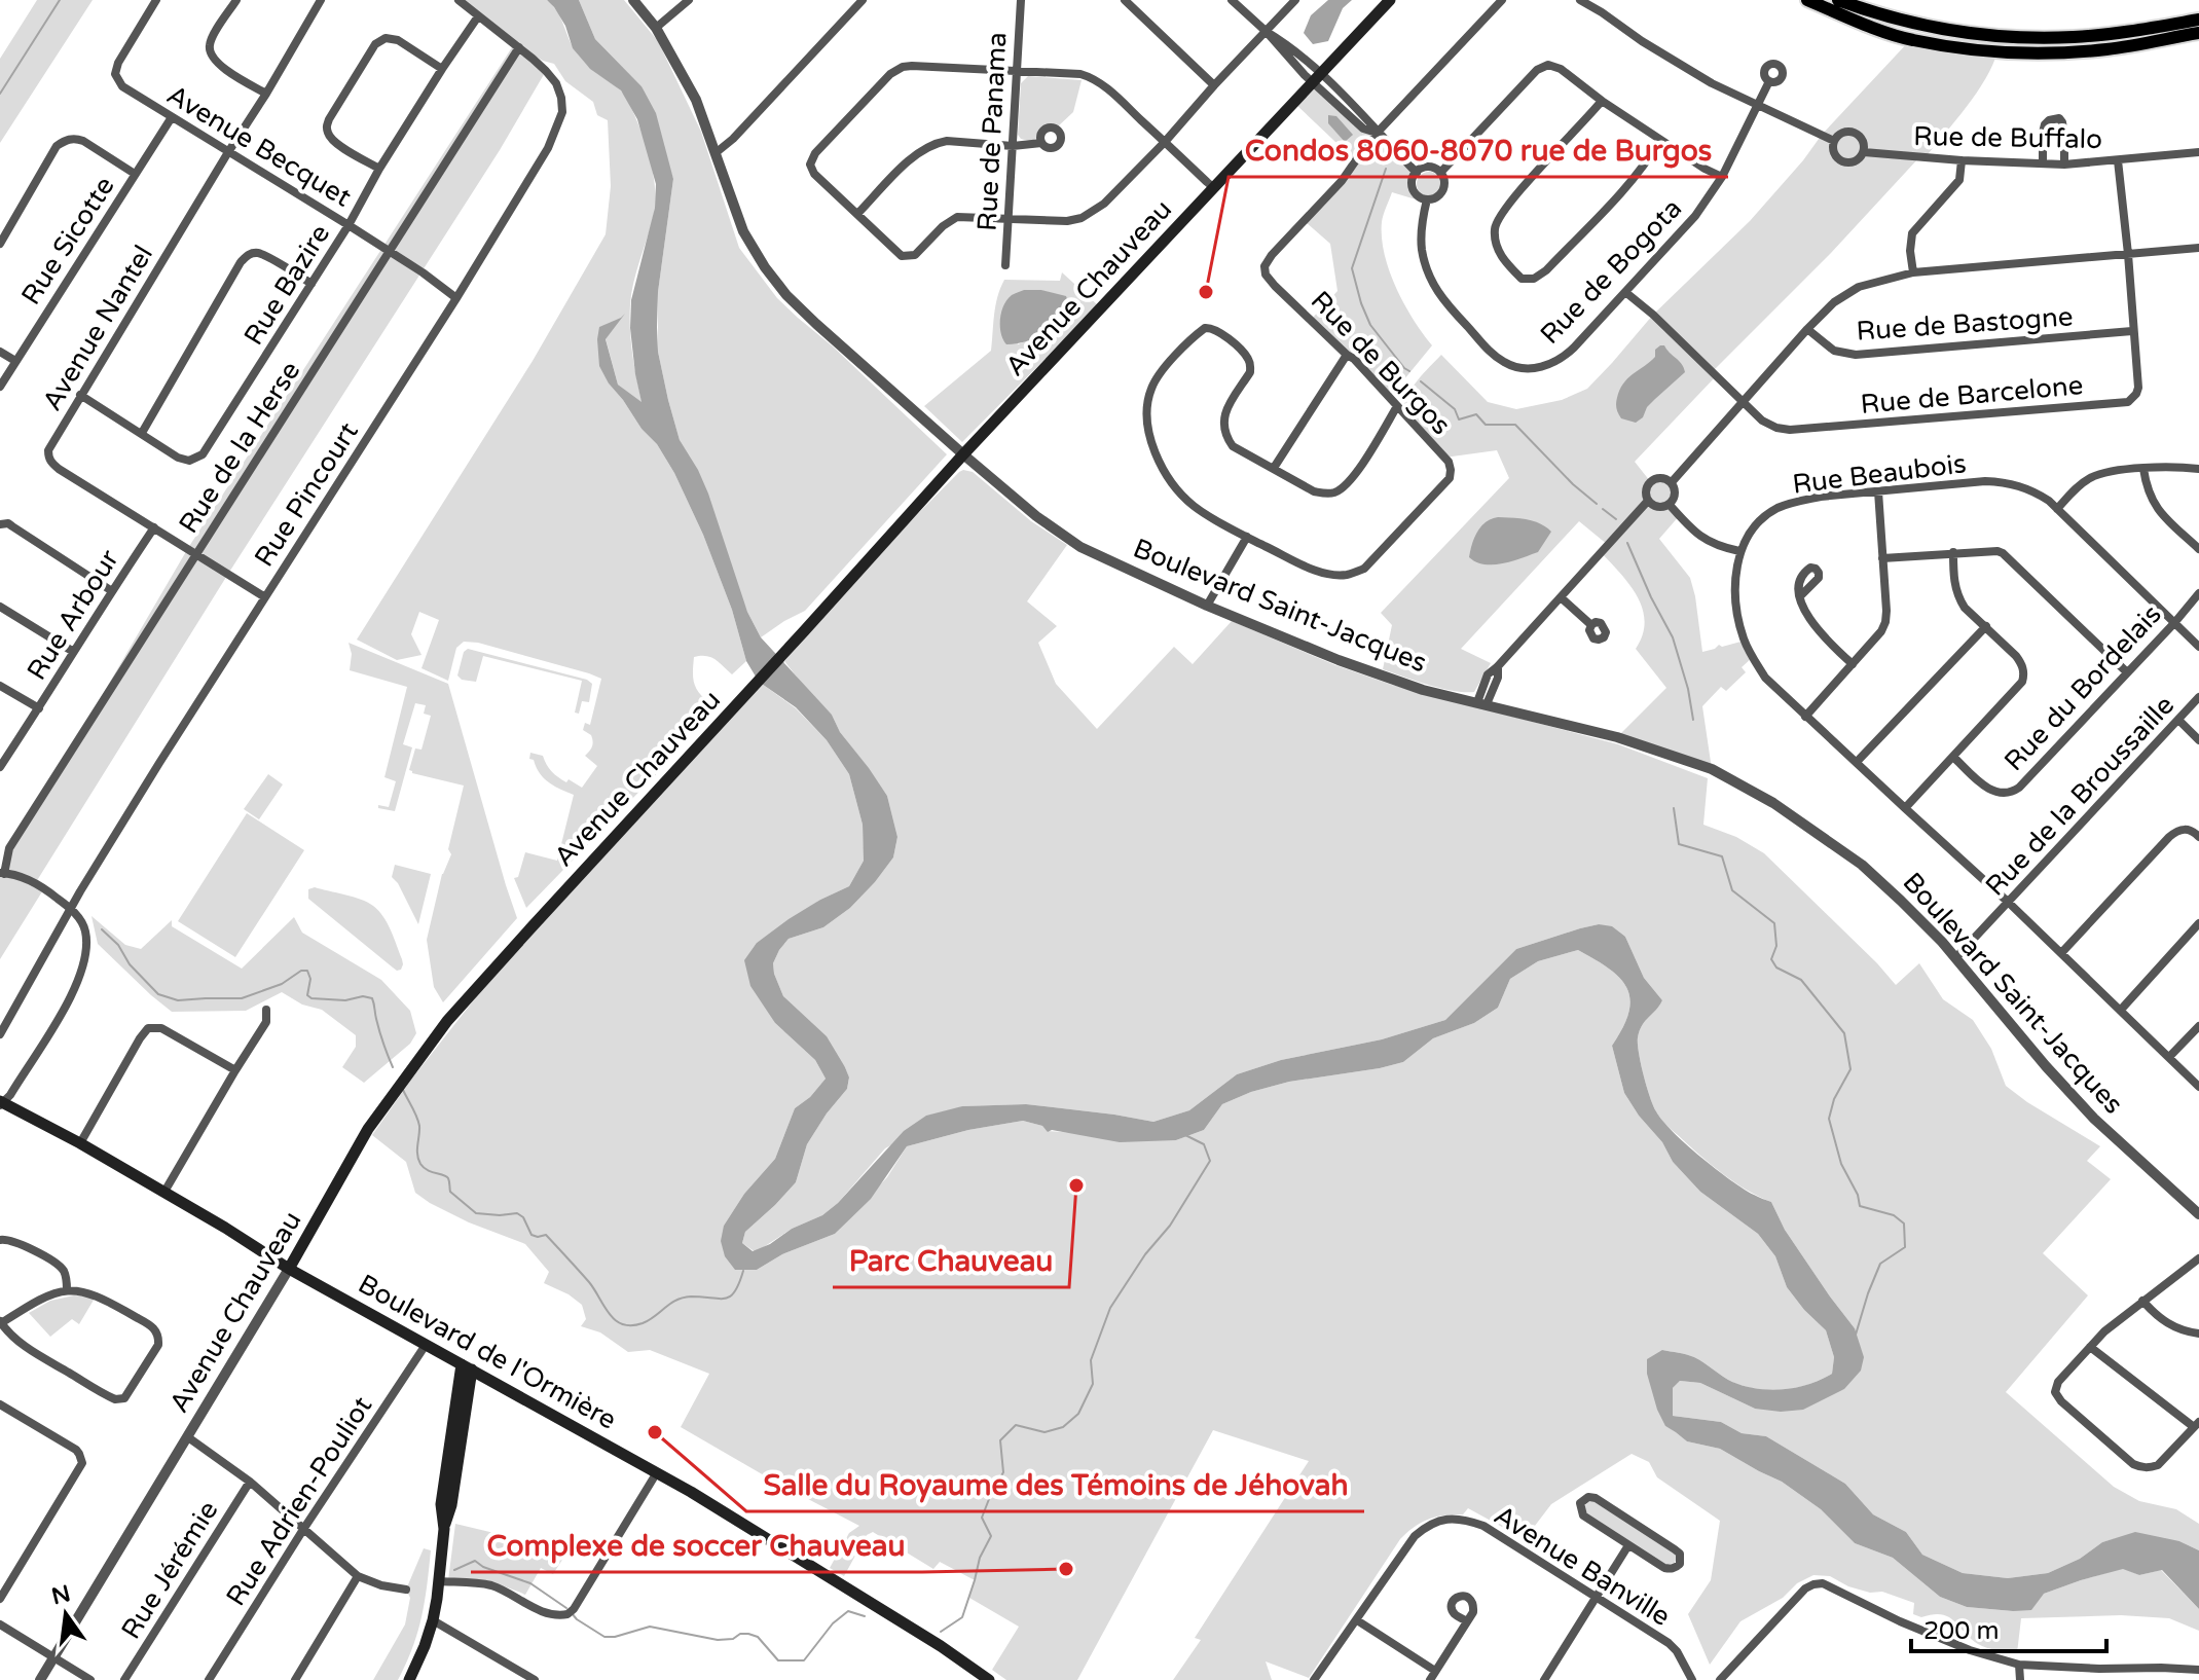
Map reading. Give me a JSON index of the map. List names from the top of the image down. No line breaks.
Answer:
{"streets":{"main road":["Avenue Chauveau","Boulevard de l'Ormière"],"street":["Rue de Panama","Rue de Buffalo","Avenue Becquet","Rue Sicotte","Rue de Bogota","Rue Bazire","Rue de Bastogne","Avenue Nantel","Rue de Burgos","Rue de Barcelone","Rue de la Herse","Rue Beaubois","Rue Pincourt","Boulevard Saint-Jacques","Rue Arbour","Rue du Bordelais","Rue de la Broussaille","Rue Adrien-Pouliot","Avenue Banville","Rue Jérémie"]},"crossings":[["Rue de Buffalo","Rue de Barcelone"],["Avenue Becquet","Rue Sicotte"],["Avenue Becquet","Rue Bazire"],["Avenue Becquet","Avenue Nantel"],["Avenue Becquet","Rue de la Herse"],["Avenue Becquet","Rue Pincourt"],["Rue de Bogota","Rue de Barcelone"],["Rue Bazire","Avenue Nantel"],["Rue Bazire","Rue Pincourt"],["Avenue Chauveau","Boulevard Saint-Jacques"],["Avenue Chauveau","Boulevard de l'Ormière"],["Rue de Bastogne","Rue de Barcelone"],["Avenue Nantel","Rue de la Herse"],["Avenue Nantel","Rue Pincourt"],["Avenue Nantel","Rue Arbour"],["Rue de la Herse","Rue Pincourt"],["Rue Beaubois","Rue du Bordelais"],["Boulevard Saint-Jacques","Rue de la Broussaille"],["Boulevard de l'Ormière","Rue Adrien-Pouliot"]],"places":["Condos 8060-8070 rue de Burgos","Parc Chauveau","Salle du Royaume des Témoins de Jéhovah","Complexe de soccer Chauveau"],"scale_bar":"200 m","north":"top"}
